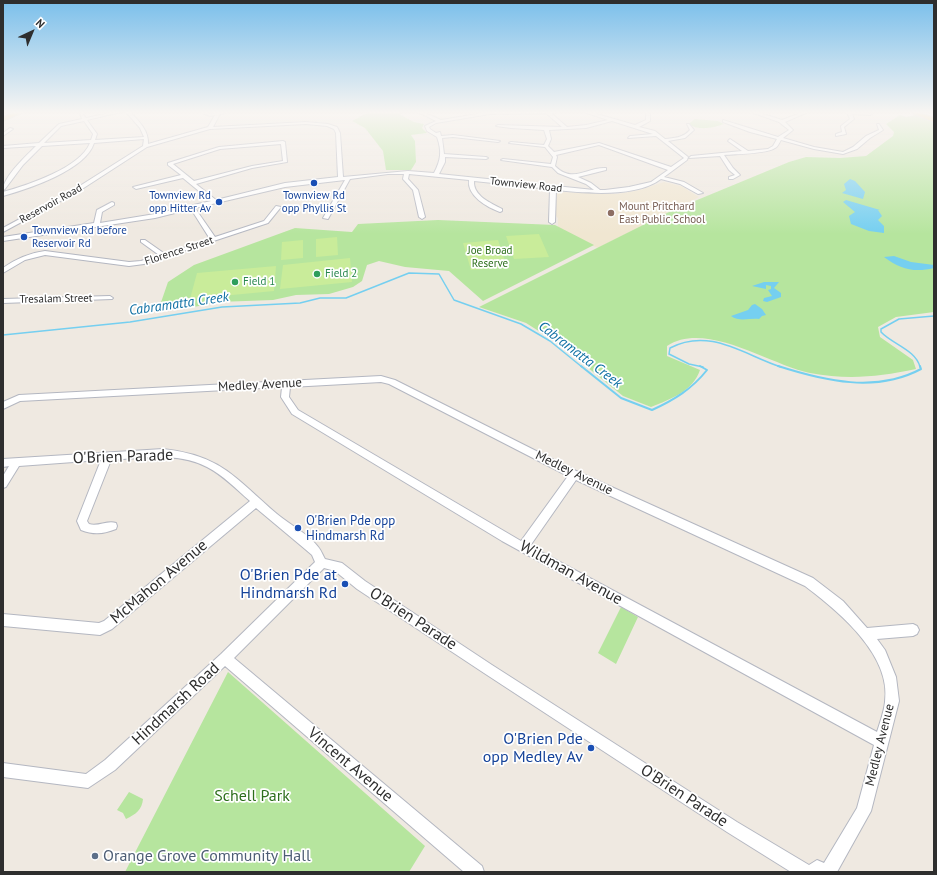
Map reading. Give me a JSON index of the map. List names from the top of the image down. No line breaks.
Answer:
{"streets":{"street":["Townview Road","Reservoir Road","Florence Street","Tresalam Street","Medley Avenue","O'Brien Parade","Wildman Avenue","McMahon Avenue","Hindmarsh Road","Vincent Avenue"]},"crossings":[["Townview Road","Reservoir Road"],["Medley Avenue","Wildman Avenue"],["O'Brien Parade","McMahon Avenue"],["O'Brien Parade","Hindmarsh Road"],["Hindmarsh Road","Vincent Avenue"]],"water":["Cabramatta Creek"],"parks":["Joe Broad Reserve","Schell Park"],"places":["Townview Rd opp Phyllis St","Townview Rd opp Hitter Av","Mount Pritchard East Public School","Townview Rd before Reservoir Rd","Field 2","Field 1","O'Brien Pde opp Hindmarsh Rd","O'Brien Pde at Hindmarsh Rd","O'Brien Pde opp Medley Av","Orange Grove Community Hall"],"north":"top right"}
